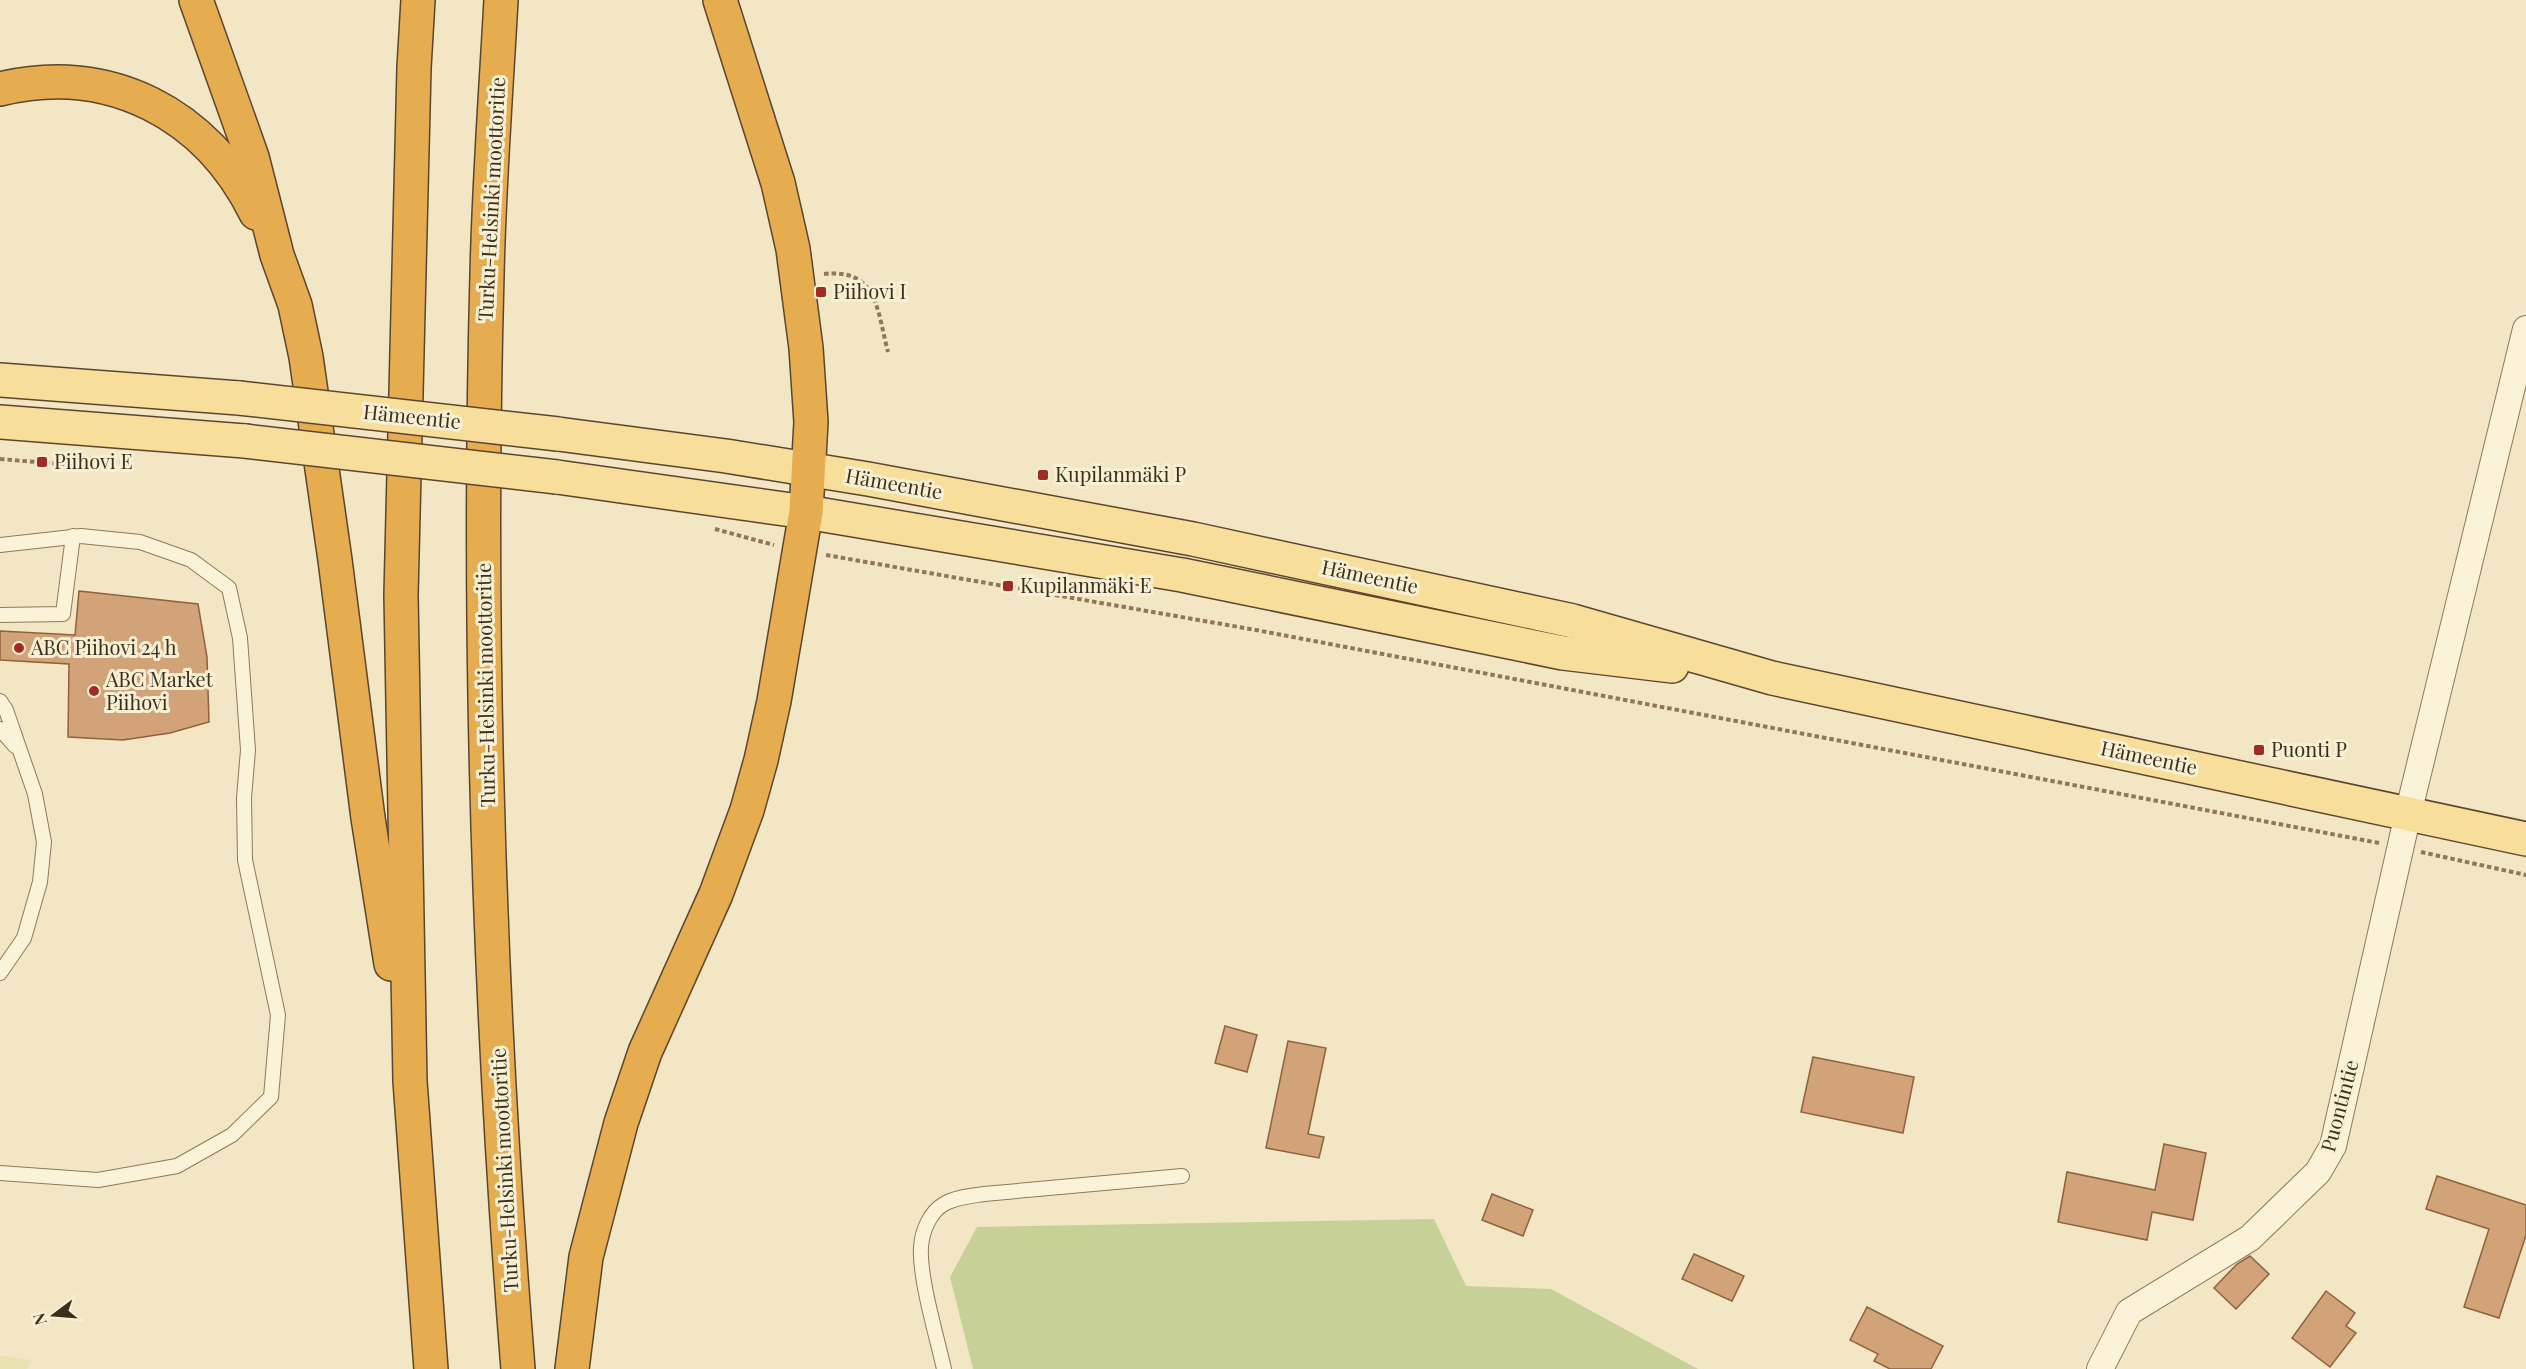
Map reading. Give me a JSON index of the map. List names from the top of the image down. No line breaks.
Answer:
{"streets":{"highway":["Turku-Helsinki moottoritie"],"main road":["Hämeentie"],"street":["Puontintie"]},"crossings":[["Hämeentie","Puontintie"]],"places":{"transit":["Piihovi I","Piihovi E","Kupilanmäki P","Kupilanmäki E","Puonti P"],"other":["ABC Piihovi 24 h","ABC Market Piihovi"]},"north":"left"}
